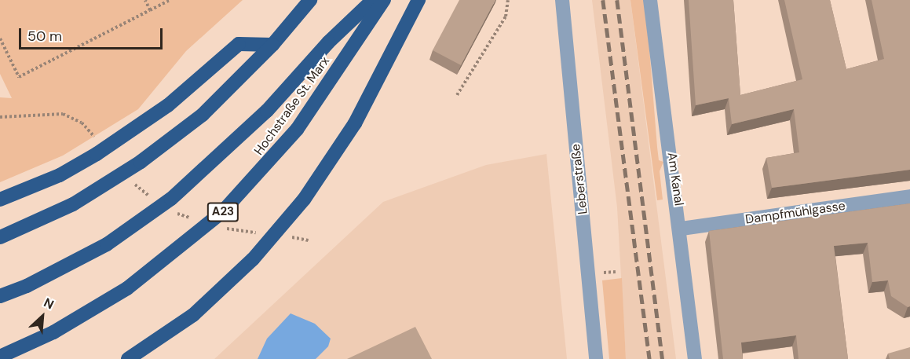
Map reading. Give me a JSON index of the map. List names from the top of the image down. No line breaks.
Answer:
{"streets":{"highway":["Hochstraße St. Marx","A23"],"street":["Leberstraße","Am Kanal","Dampfmühlgasse"]},"crossings":[["Am Kanal","Dampfmühlgasse"]],"scale_bar":"50 m","north":"top right"}
